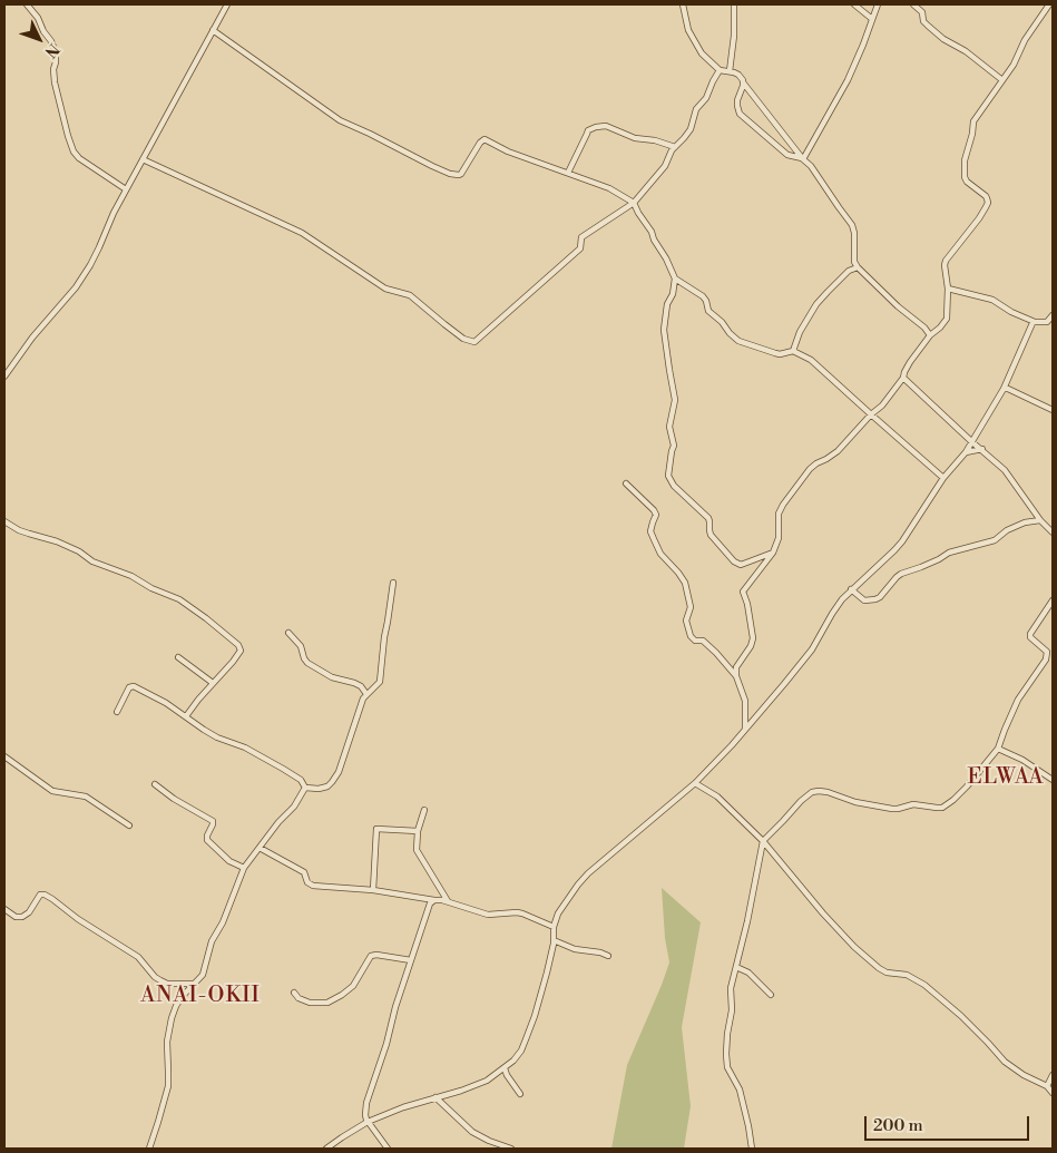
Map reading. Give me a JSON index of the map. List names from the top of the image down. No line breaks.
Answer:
{"districts":["ELWAA","ANAI-OKII"],"scale_bar":"200 m","north":"bottom right"}
